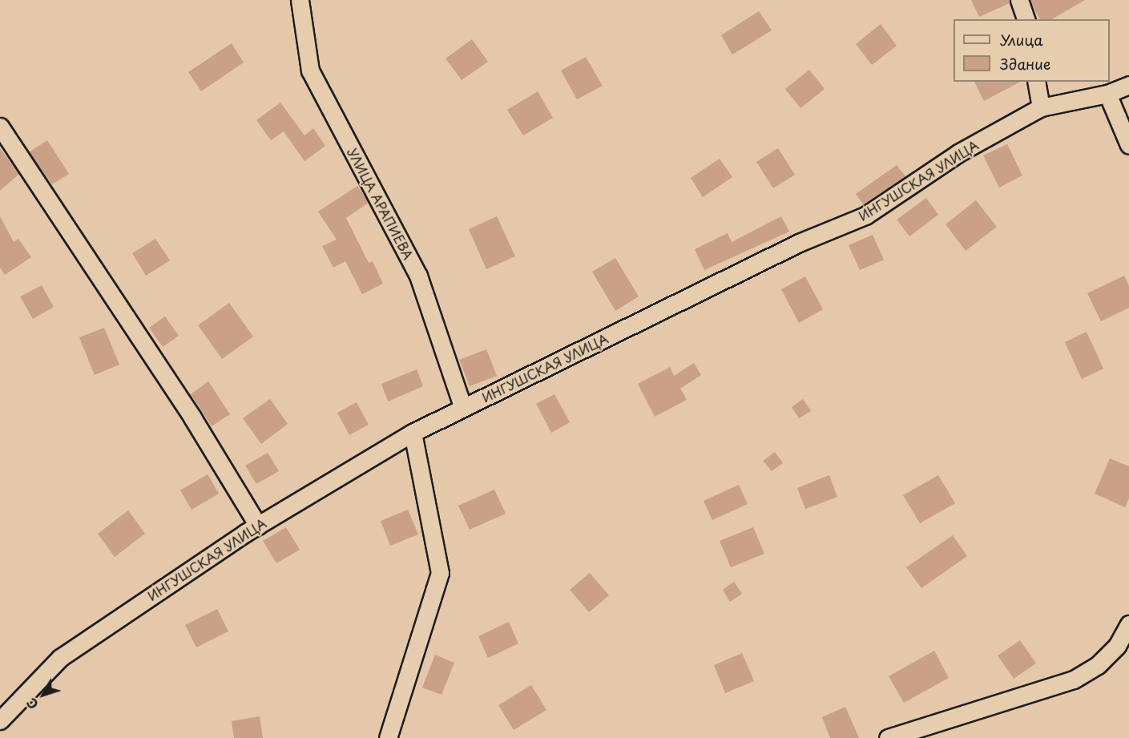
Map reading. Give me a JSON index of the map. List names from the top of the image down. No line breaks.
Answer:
{"streets":{"street":["ИНГУШСКАЯ УЛИЦА","УЛИЦА АРАПИЕВА"]},"crossings":[["ИНГУШСКАЯ УЛИЦА","УЛИЦА АРАПИЕВА"]],"legend":["Улица","Здание"],"north":"bottom left"}
